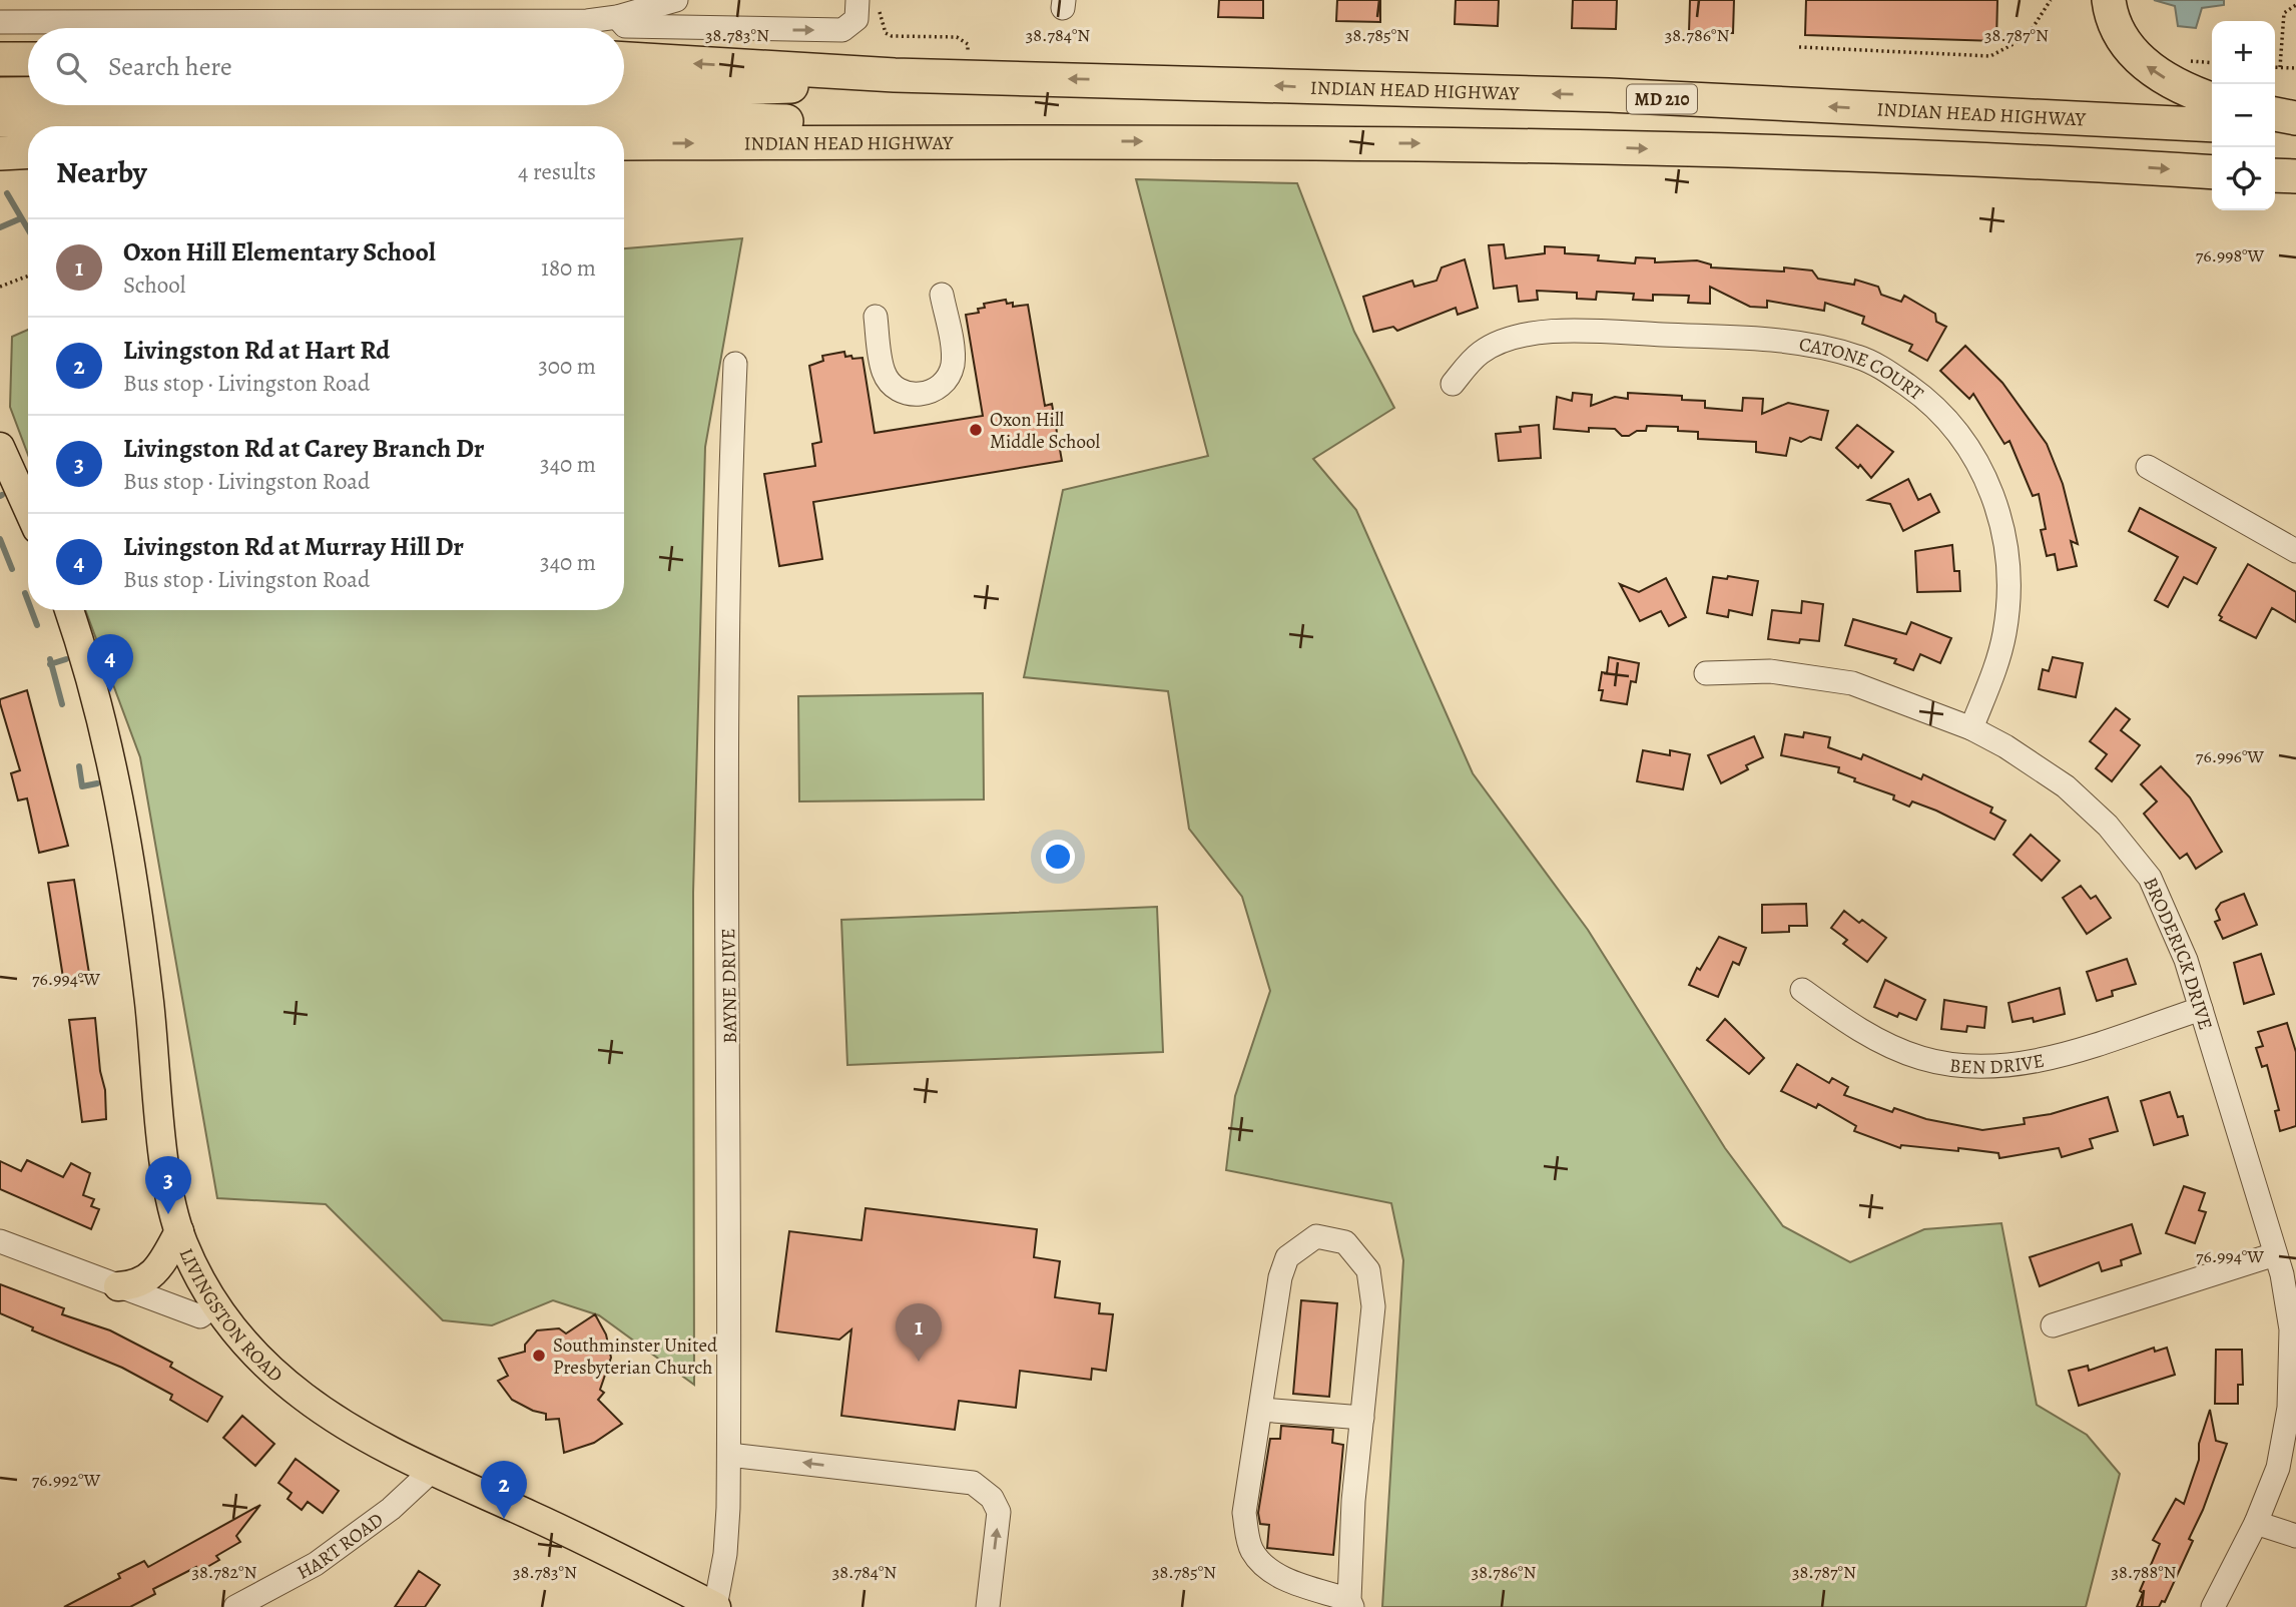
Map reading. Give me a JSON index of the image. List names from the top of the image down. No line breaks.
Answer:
{"streets":{"highway":["INDIAN HEAD HIGHWAY","MD 210"],"main road":["LIVINGSTON ROAD"],"street":["CATONE COURT","BRODERICK DRIVE","BAYNE DRIVE","BEN DRIVE","HART ROAD"]},"crossings":[["CATONE COURT","BRODERICK DRIVE"],["BRODERICK DRIVE","BEN DRIVE"],["BAYNE DRIVE","LIVINGSTON ROAD"],["LIVINGSTON ROAD","HART ROAD"]],"places":["Oxon Hill Middle School","Southminster United Presbyterian Church"],"page":{"map_buttons":["+","−"],"search":"Search here","heading":["Nearby","4 results"],"list":[{"mark":"1","name":"Oxon Hill Elementary School","note":"School","value":"180 m"},{"mark":"2","name":"Livingston Rd at Hart Rd","note":"Bus stop · Livingston Road","value":"300 m"},{"mark":"3","name":"Livingston Rd at Carey Branch Dr","note":"Bus stop · Livingston Road","value":"340 m"},{"mark":"4","name":"Livingston Rd at Murray Hill Dr","note":"Bus stop · Livingston Road","value":"340 m"}],"pins":["4","3","1","2"]},"coordinates":["38.783°N","38.784°N","38.785°N","38.786°N","38.787°N","76.998°W","76.996°W","76.994°W","76.992°W","38.782°N","38.788°N"]}
